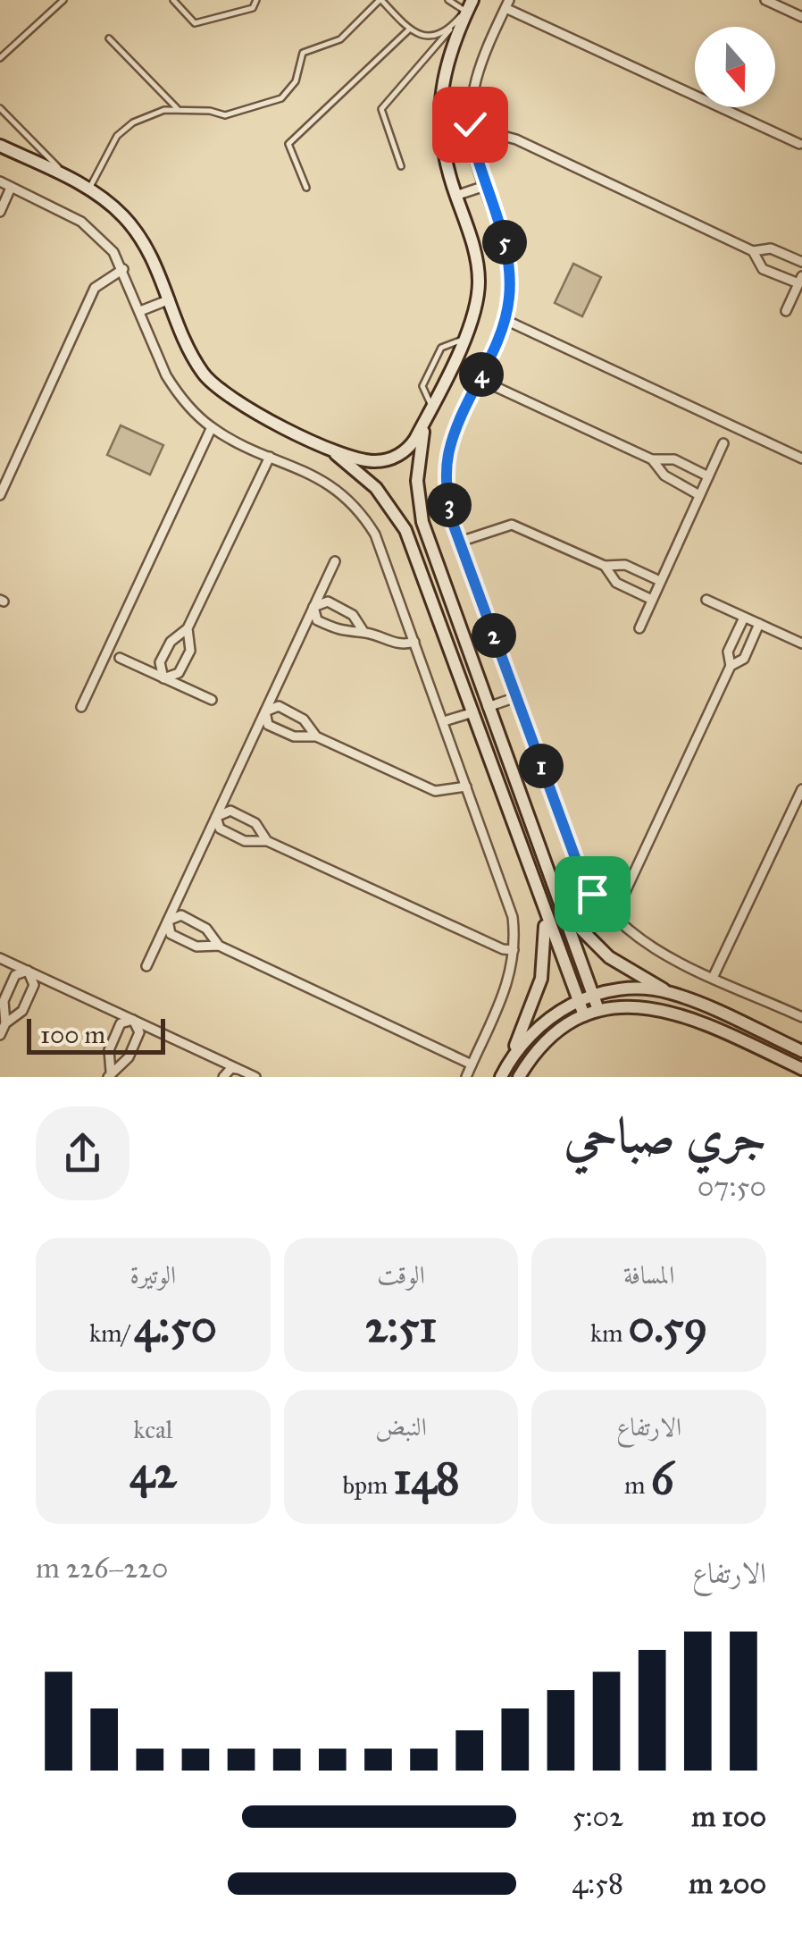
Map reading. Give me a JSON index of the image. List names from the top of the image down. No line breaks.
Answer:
{"scale_bar":"100 m","north":"bottom","page":{"pins":["5","4","3","2","1"],"scale":"100 m","heading":["جري صباحي","07:50"],"stats":[["المسافة","0.59 km"],["الوقت","2:51"],["الوتيرة","4:50 /km"],["الارتفاع","6 m"],["النبض","148 bpm"],["kcal","42"]],"chart":["الارتفاع","220–226 m"],"list":[{"name":"100 m","note":"5:02"},{"name":"200 m","note":"4:58"}]}}
